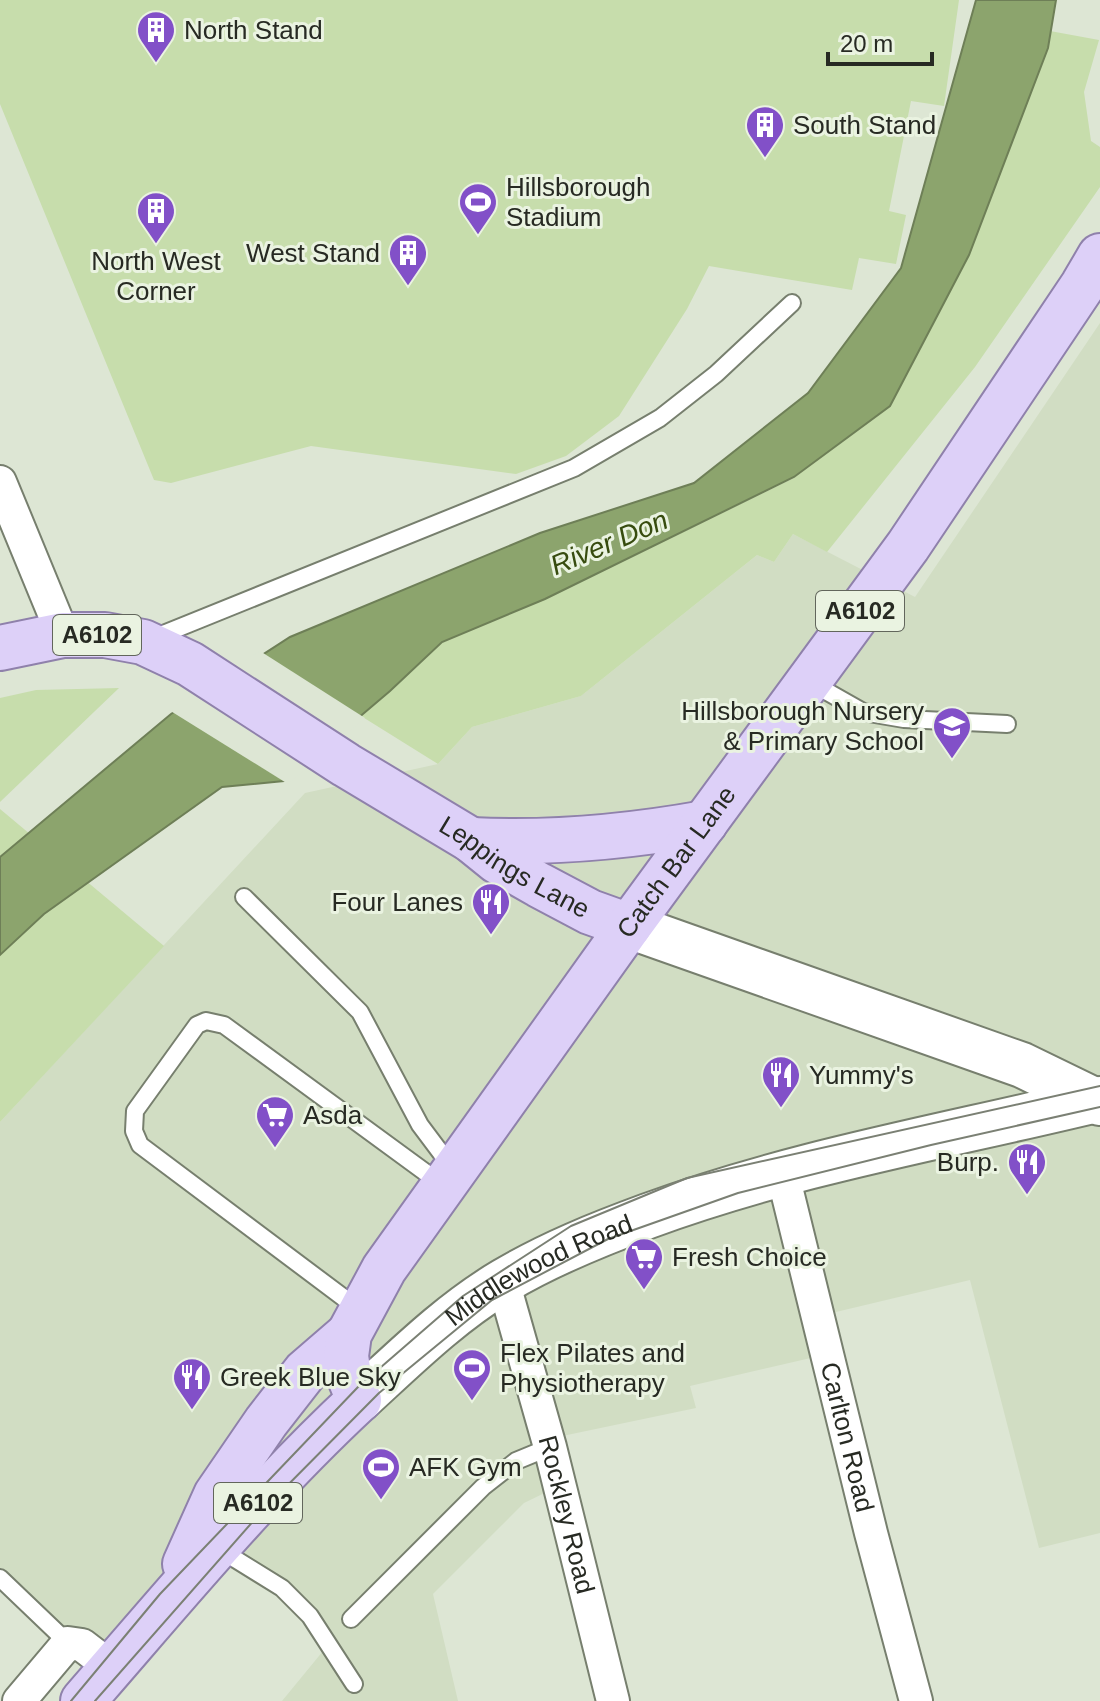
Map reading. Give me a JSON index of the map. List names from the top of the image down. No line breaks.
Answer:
{"streets":{"main road":["A6102","Catch Bar Lane","Leppings Lane","Middlewood Road"],"street":["Carlton Road","Rockley Road"]},"crossings":[["A6102","Catch Bar Lane"],["A6102","Leppings Lane"],["Catch Bar Lane","Leppings Lane"],["Catch Bar Lane","Middlewood Road"],["Leppings Lane","Middlewood Road"],["Middlewood Road","Carlton Road"],["Middlewood Road","Rockley Road"]],"water":["River Don"],"places":{"building":["North Stand","South Stand","North West Corner","West Stand"],"sports":["Hillsborough Stadium","Flex Pilates and Physiotherapy","AFK Gym"],"school or university":["Hillsborough Nursery & Primary School"],"restaurant":["Four Lanes","Yummy's","Burp.","Greek Blue Sky"],"supermarket":["Asda","Fresh Choice"]},"scale_bar":"20 m"}
